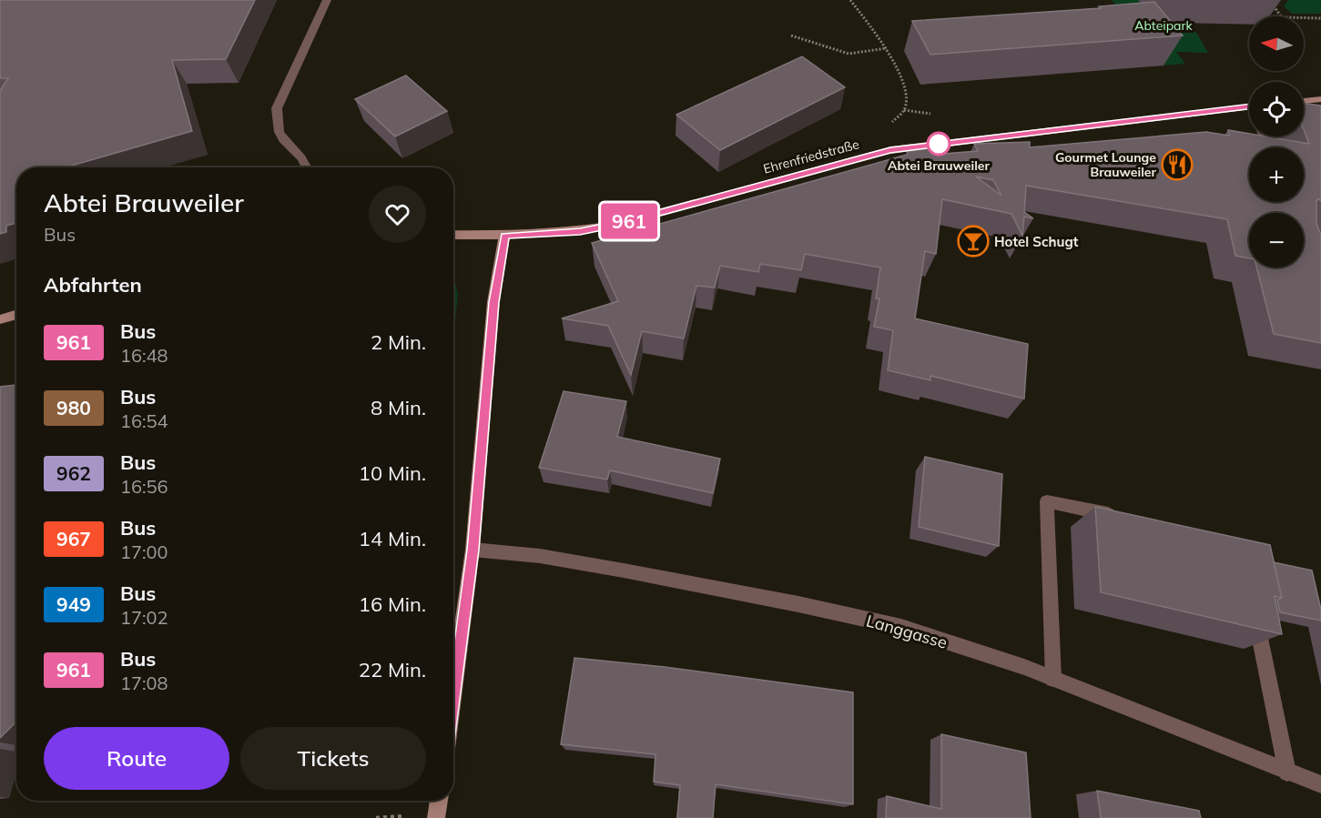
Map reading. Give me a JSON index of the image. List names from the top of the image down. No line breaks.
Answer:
{"streets":{"street":["Ehrenfriedstraße","Langgasse"]},"parks":["Abteipark"],"places":{"other":["Abtei Brauweiler"],"restaurant":["Gourmet Lounge Brauweiler"],"bar":["Hotel Schugt"]},"lines":["bus line 961"],"north":"left","page":{"on_map":"961","map_buttons":["+","−"],"heading":[["Abtei Brauweiler","Bus"],"Abfahrten"],"list":[{"mark":"961","name":"Bus","note":"16:48","value":"2 Min."},{"mark":"980","name":"Bus","note":"16:54","value":"8 Min."},{"mark":"962","name":"Bus","note":"16:56","value":"10 Min."},{"mark":"967","name":"Bus","note":"17:00","value":"14 Min."},{"mark":"949","name":"Bus","note":"17:02","value":"16 Min."},{"mark":"961","name":"Bus","note":"17:08","value":"22 Min."}],"buttons":["Route","Tickets"]}}
